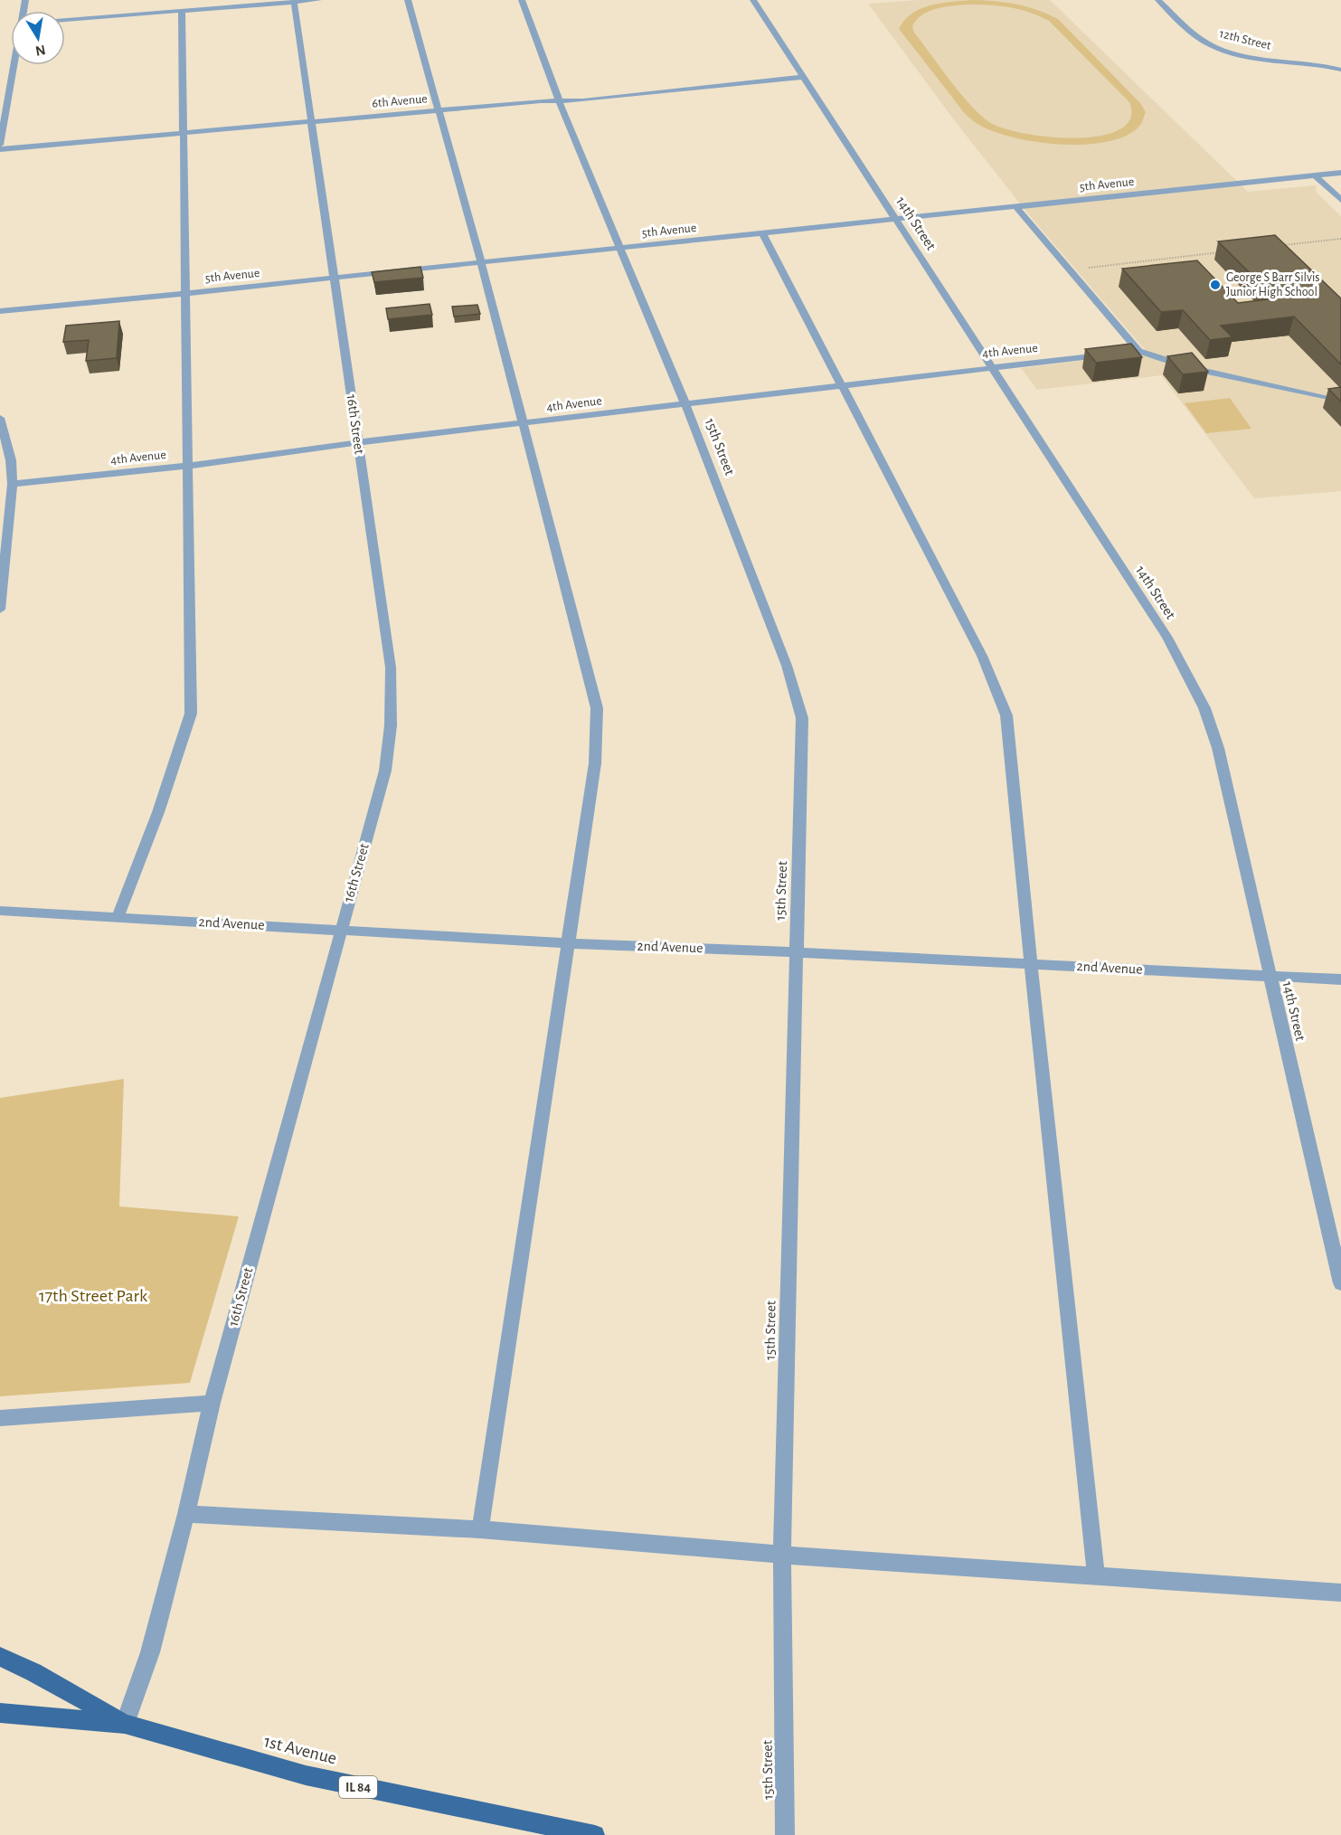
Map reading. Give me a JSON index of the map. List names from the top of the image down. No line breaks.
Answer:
{"streets":{"main road":["1st Avenue","IL 84"],"street":["12th Street","6th Avenue","5th Avenue","14th Street","4th Avenue","16th Street","15th Street","2nd Avenue"]},"crossings":[["6th Avenue","14th Street"],["6th Avenue","16th Street"],["6th Avenue","15th Street"],["5th Avenue","14th Street"],["5th Avenue","16th Street"],["5th Avenue","15th Street"],["14th Street","4th Avenue"],["14th Street","2nd Avenue"],["4th Avenue","16th Street"],["4th Avenue","15th Street"],["16th Street","2nd Avenue"],["16th Street","1st Avenue"],["15th Street","2nd Avenue"]],"parks":["17th Street Park"],"places":["George S Barr Silvis Junior High School"],"north":"bottom"}
